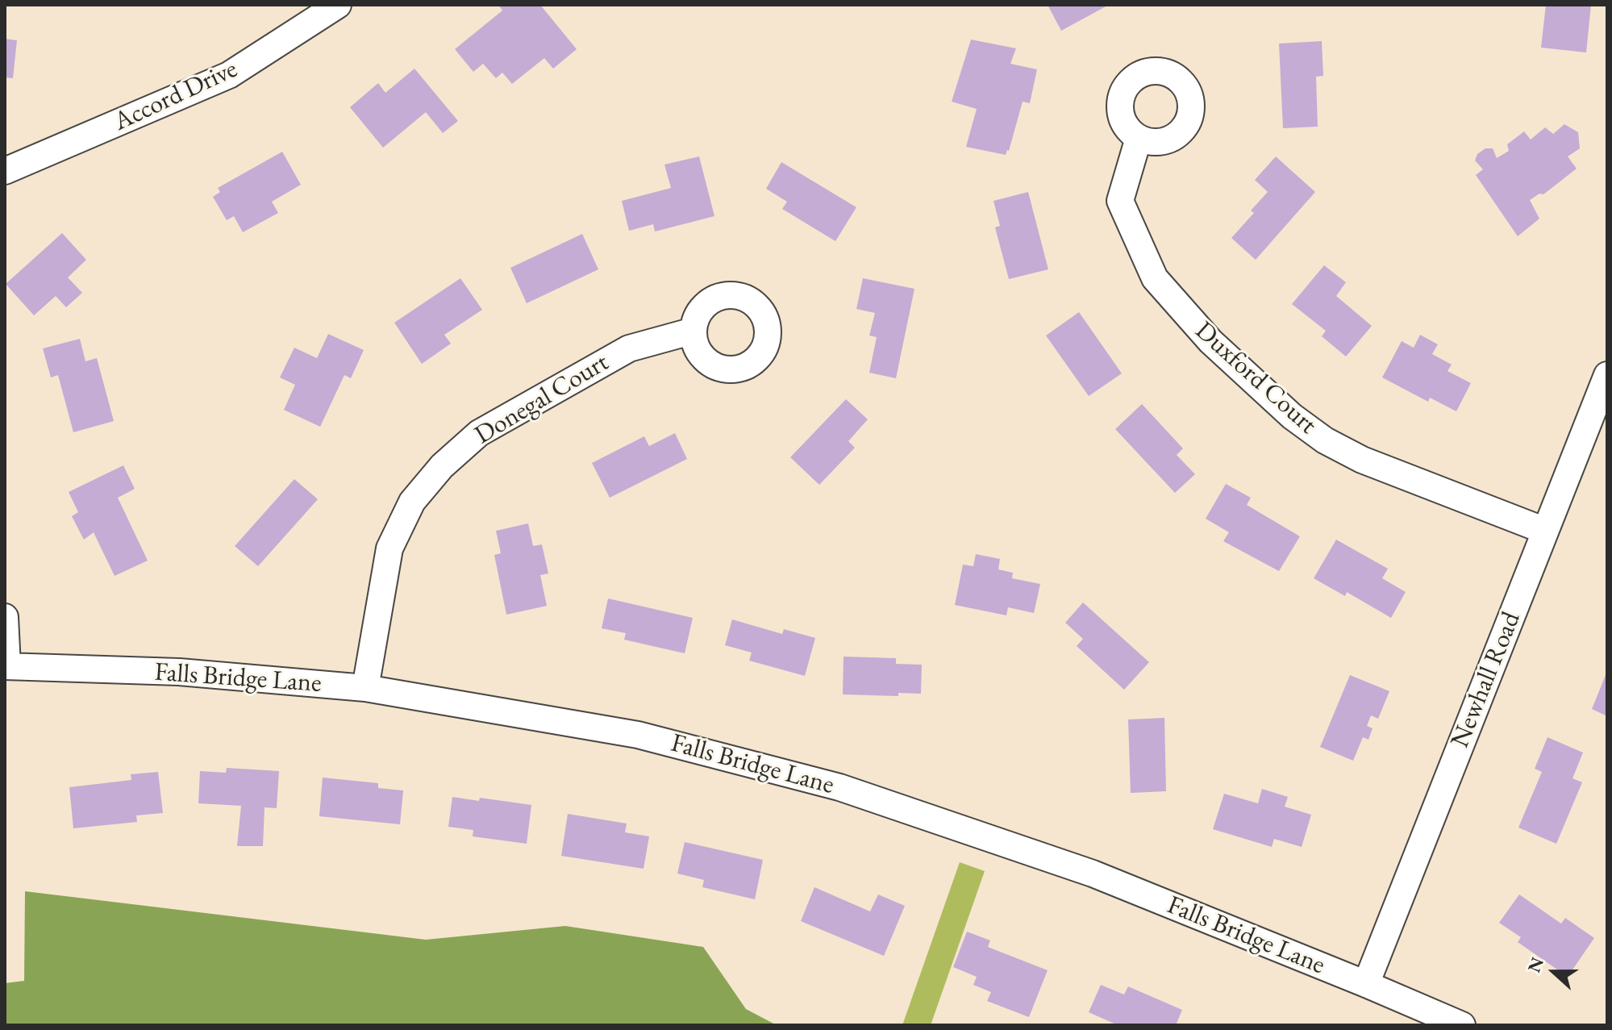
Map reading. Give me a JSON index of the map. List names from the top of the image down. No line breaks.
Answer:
{"streets":{"street":["Accord Drive","Duxford Court","Donegal Court","Falls Bridge Lane","Newhall Road"]},"crossings":[["Duxford Court","Newhall Road"],["Donegal Court","Falls Bridge Lane"],["Falls Bridge Lane","Newhall Road"]],"north":"left"}
